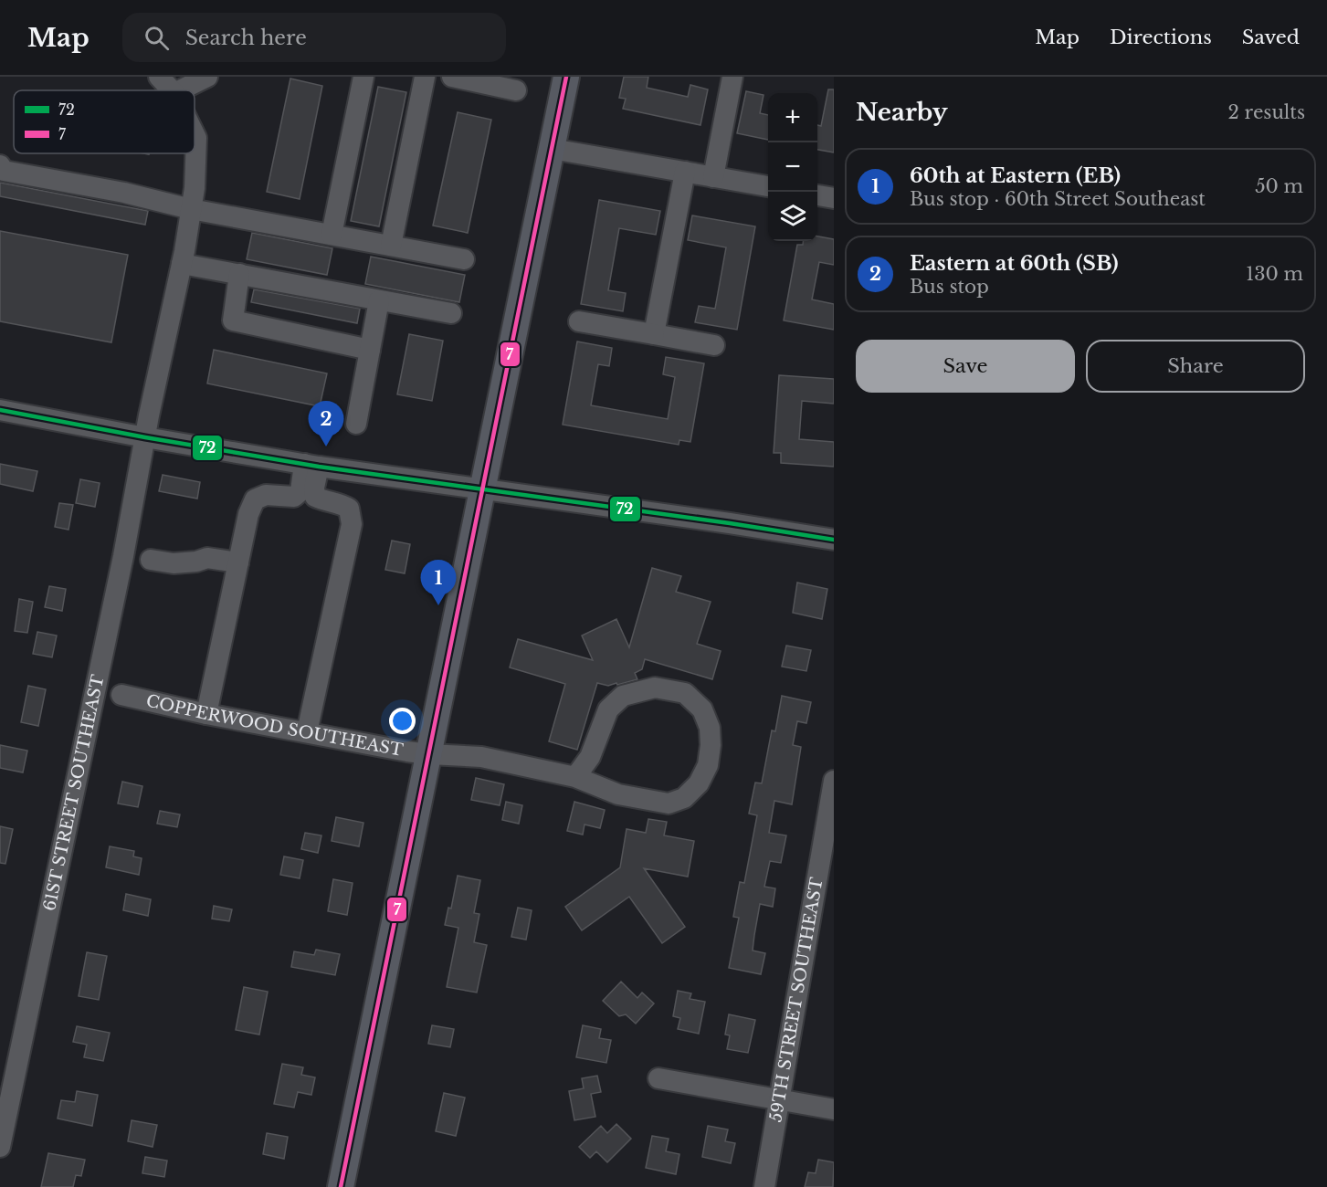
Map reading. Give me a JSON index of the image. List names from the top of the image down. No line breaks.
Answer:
{"streets":{"street":["COPPERWOOD SOUTHEAST","61ST STREET SOUTHEAST","59TH STREET SOUTHEAST"]},"lines":["transit line 7","transit line 72"],"legend":["72","7"],"page":{"header":"Map","search":"Search here","nav":["Map","Directions","Saved"],"heading":["Nearby","2 results"],"map_buttons":["+","−"],"list":[{"mark":"1","name":"60th at Eastern (EB)","note":"Bus stop · 60th Street Southeast","value":"50 m"},{"mark":"2","name":"Eastern at 60th (SB)","note":"Bus stop","value":"130 m"}],"buttons":["Save","Share"],"pins":["2","1"]}}
